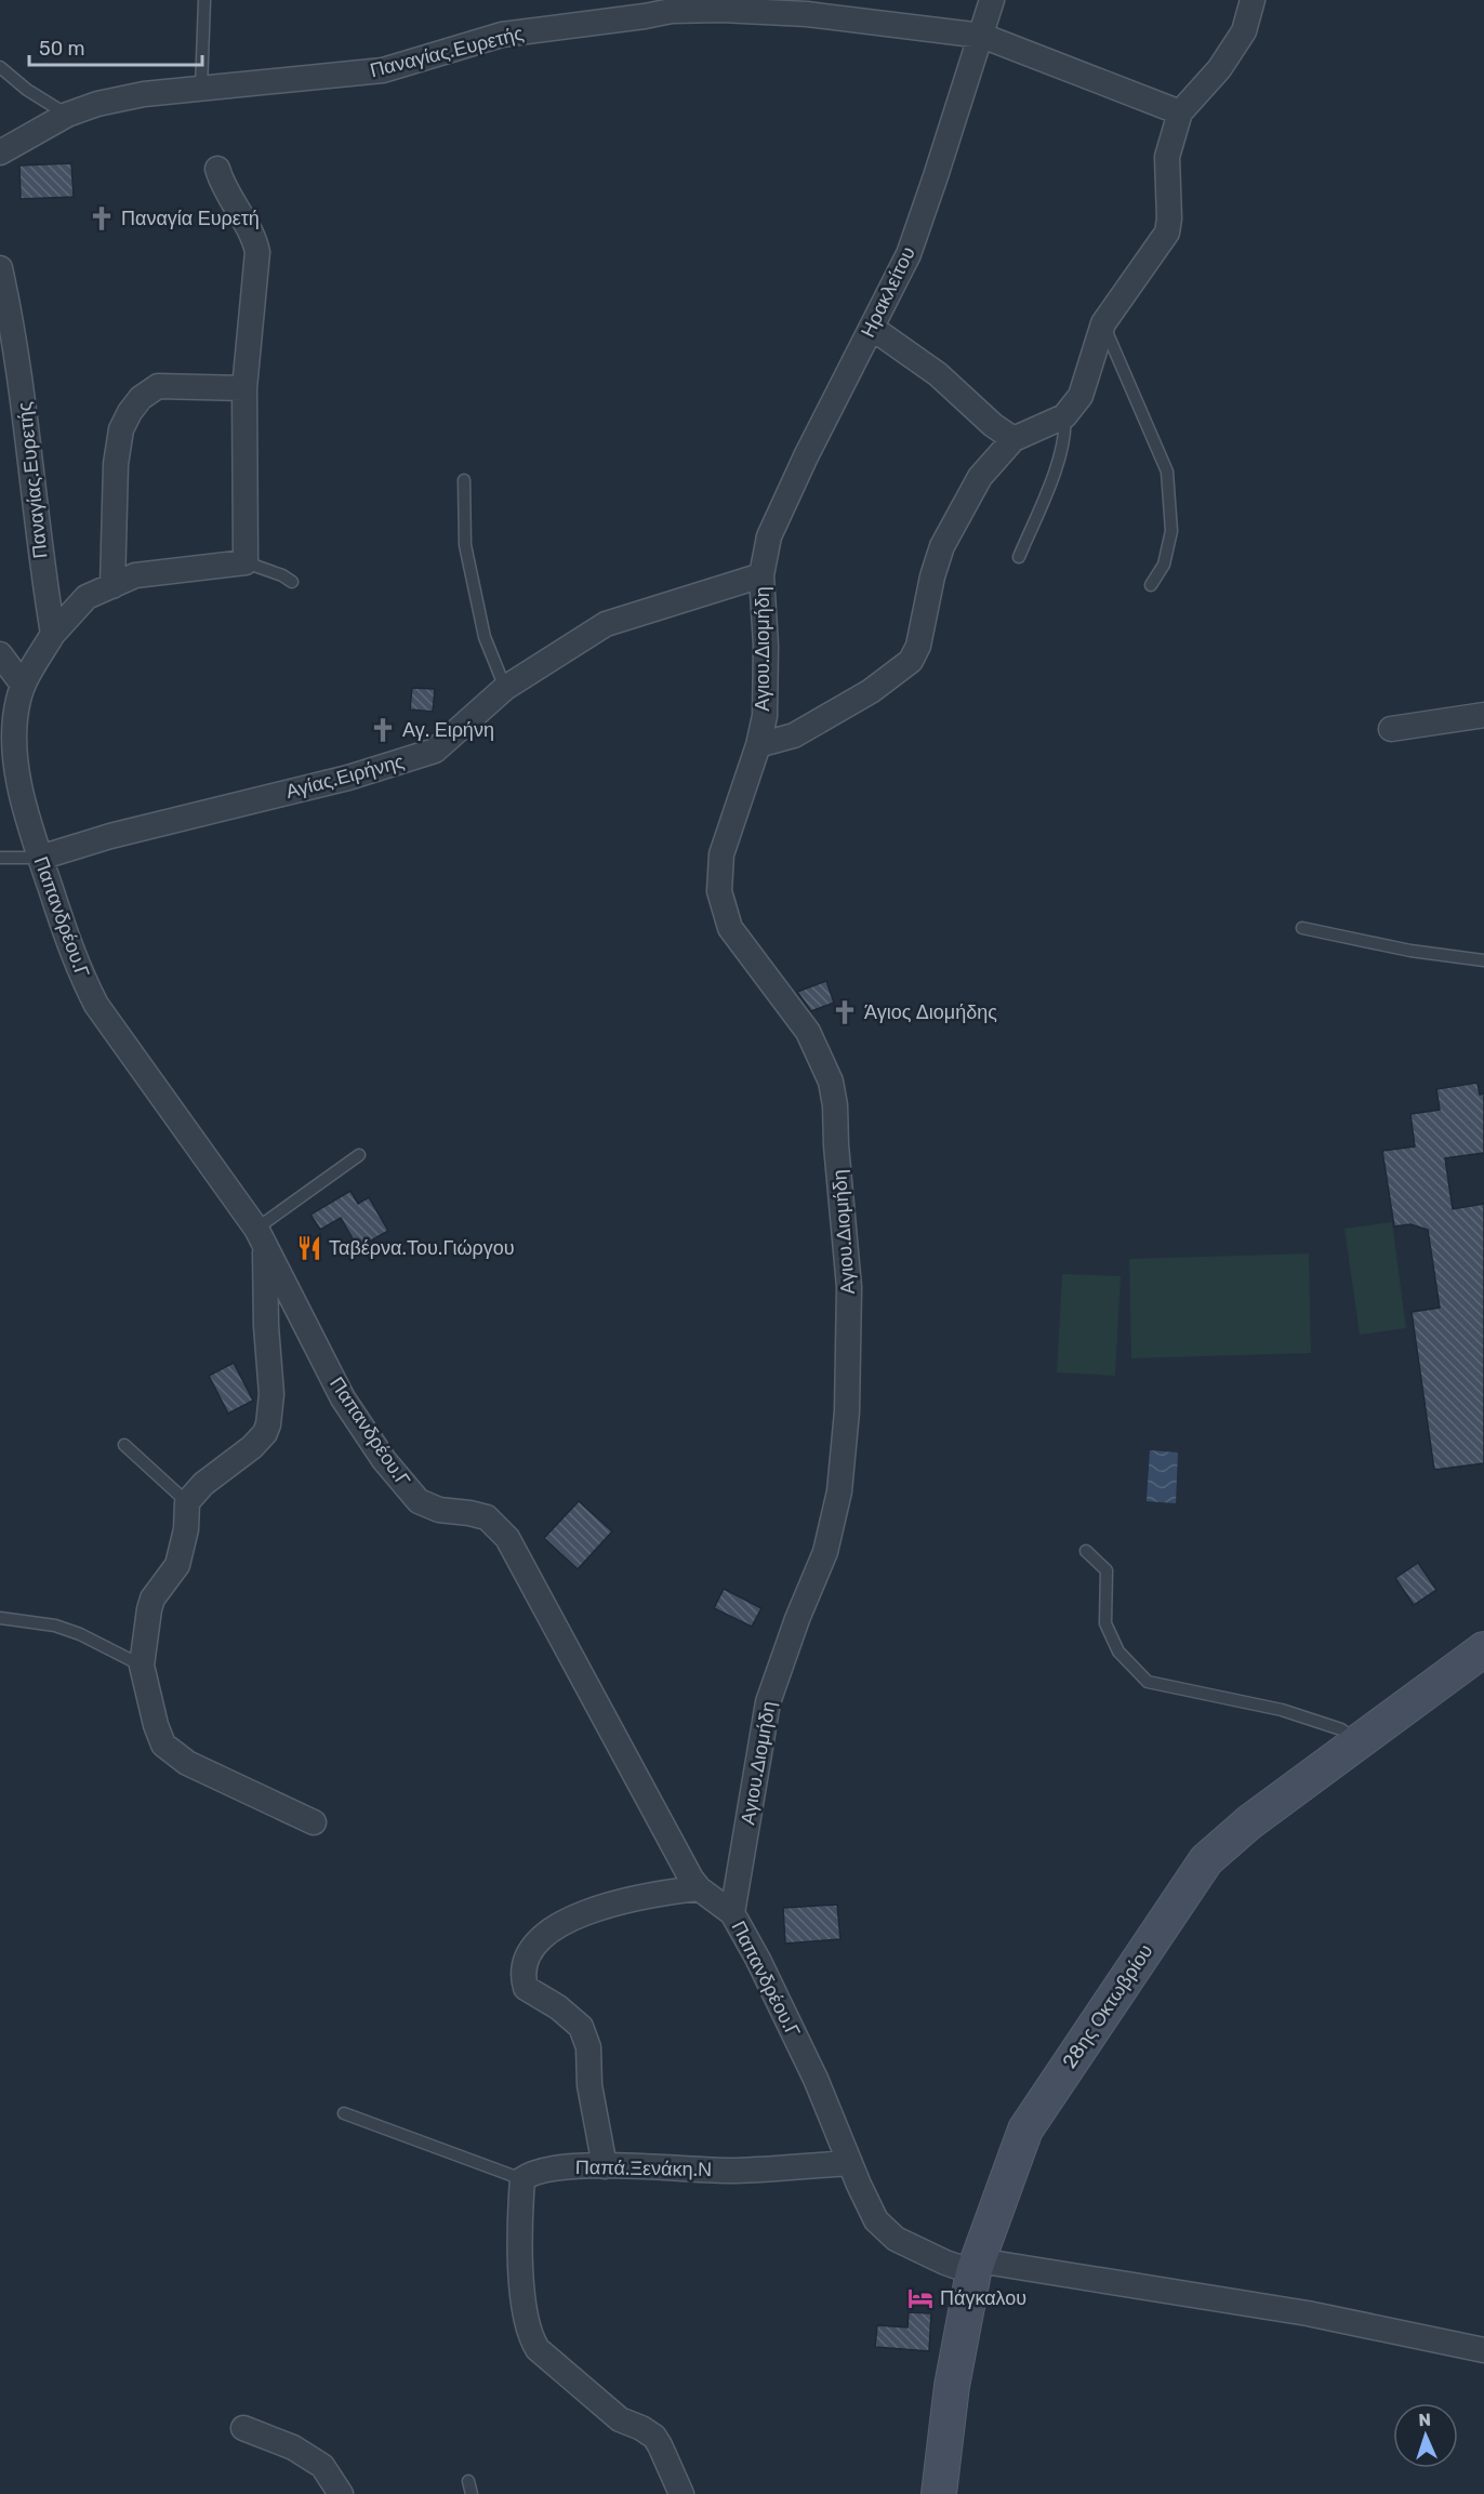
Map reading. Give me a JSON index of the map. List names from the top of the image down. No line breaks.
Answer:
{"streets":{"main road":["28ης Οκτωβρίου"],"street":["Παναγίας.Ευρετής","Ηρακλείτου","Αγιου.Διομήδη","Αγίας.Ειρήνης","Παπανδρέου.Γ","Παπά.Ξενάκη.Ν"]},"crossings":[["Παναγίας.Ευρετής","Ηρακλείτου"],["Ηρακλείτου","Αγιου.Διομήδη"],["Ηρακλείτου","Αγίας.Ειρήνης"],["Αγιου.Διομήδη","Αγίας.Ειρήνης"],["Αγιου.Διομήδη","Παπανδρέου.Γ"],["Αγίας.Ειρήνης","Παπανδρέου.Γ"],["Παπανδρέου.Γ","28ης Οκτωβρίου"],["Παπανδρέου.Γ","Παπά.Ξενάκη.Ν"]],"places":{"church":["Παναγία Ευρετή","Αγ. Ειρήνη","Άγιος Διομήδης"],"restaurant":["Ταβέρνα.Του.Γιώργου"],"hotel":["Πάγκαλου"]},"scale_bar":"50 m","north":"top"}
